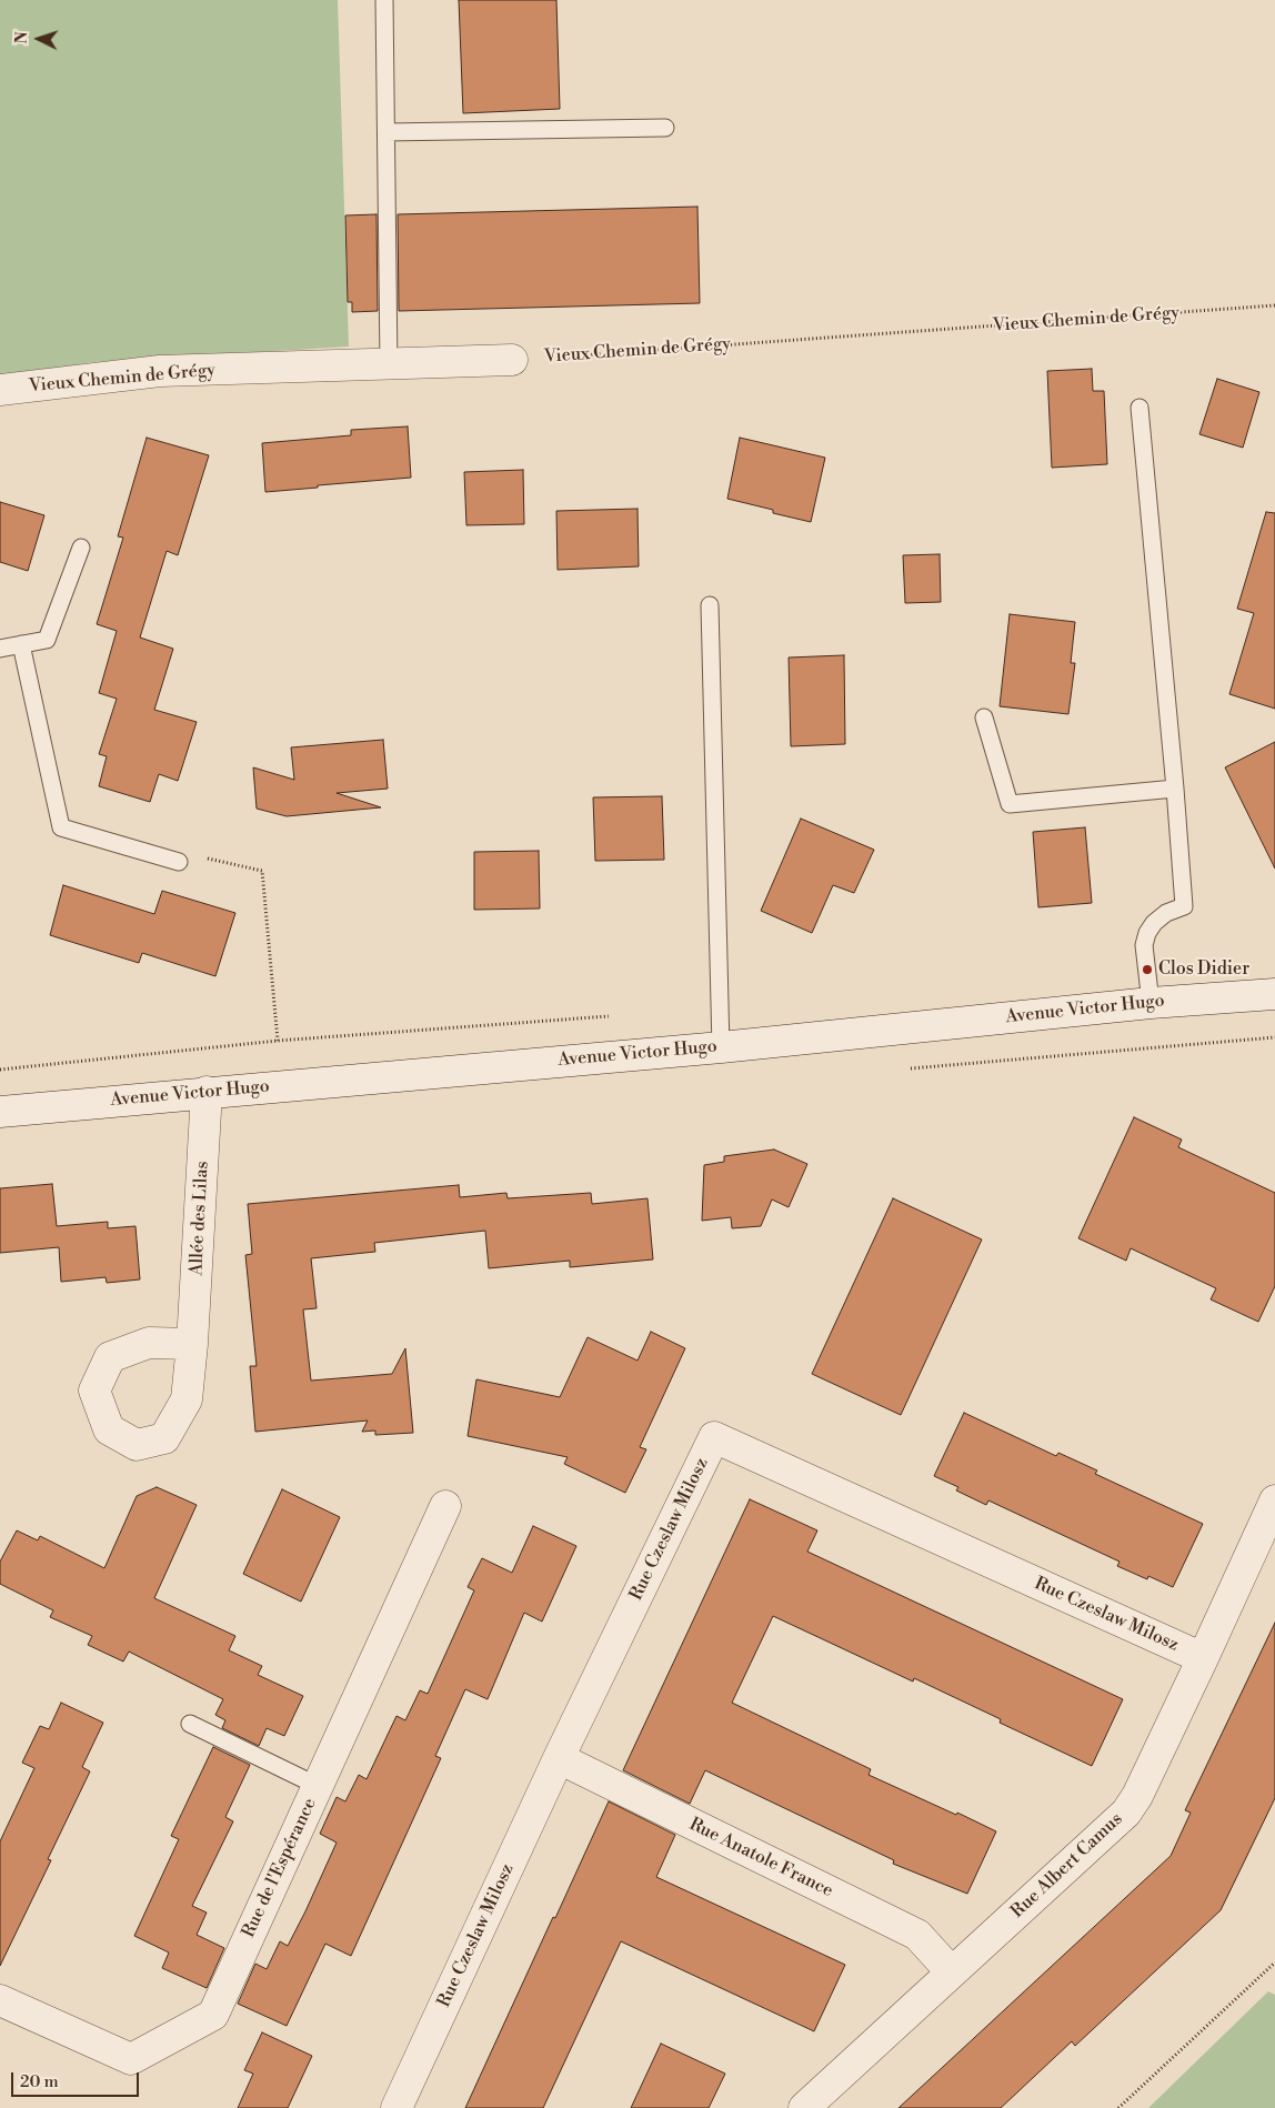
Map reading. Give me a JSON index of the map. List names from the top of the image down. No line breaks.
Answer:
{"streets":{"street":["Vieux Chemin de Grégy","Avenue Victor Hugo","Allée des Lilas","Rue Czeslaw Milosz","Rue Anatole France","Rue Albert Camus","Rue de l'Espérance"]},"crossings":[["Avenue Victor Hugo","Allée des Lilas"],["Rue Czeslaw Milosz","Rue Anatole France"],["Rue Czeslaw Milosz","Rue Albert Camus"],["Rue Anatole France","Rue Albert Camus"]],"places":["Clos Didier"],"scale_bar":"20 m","north":"left"}
